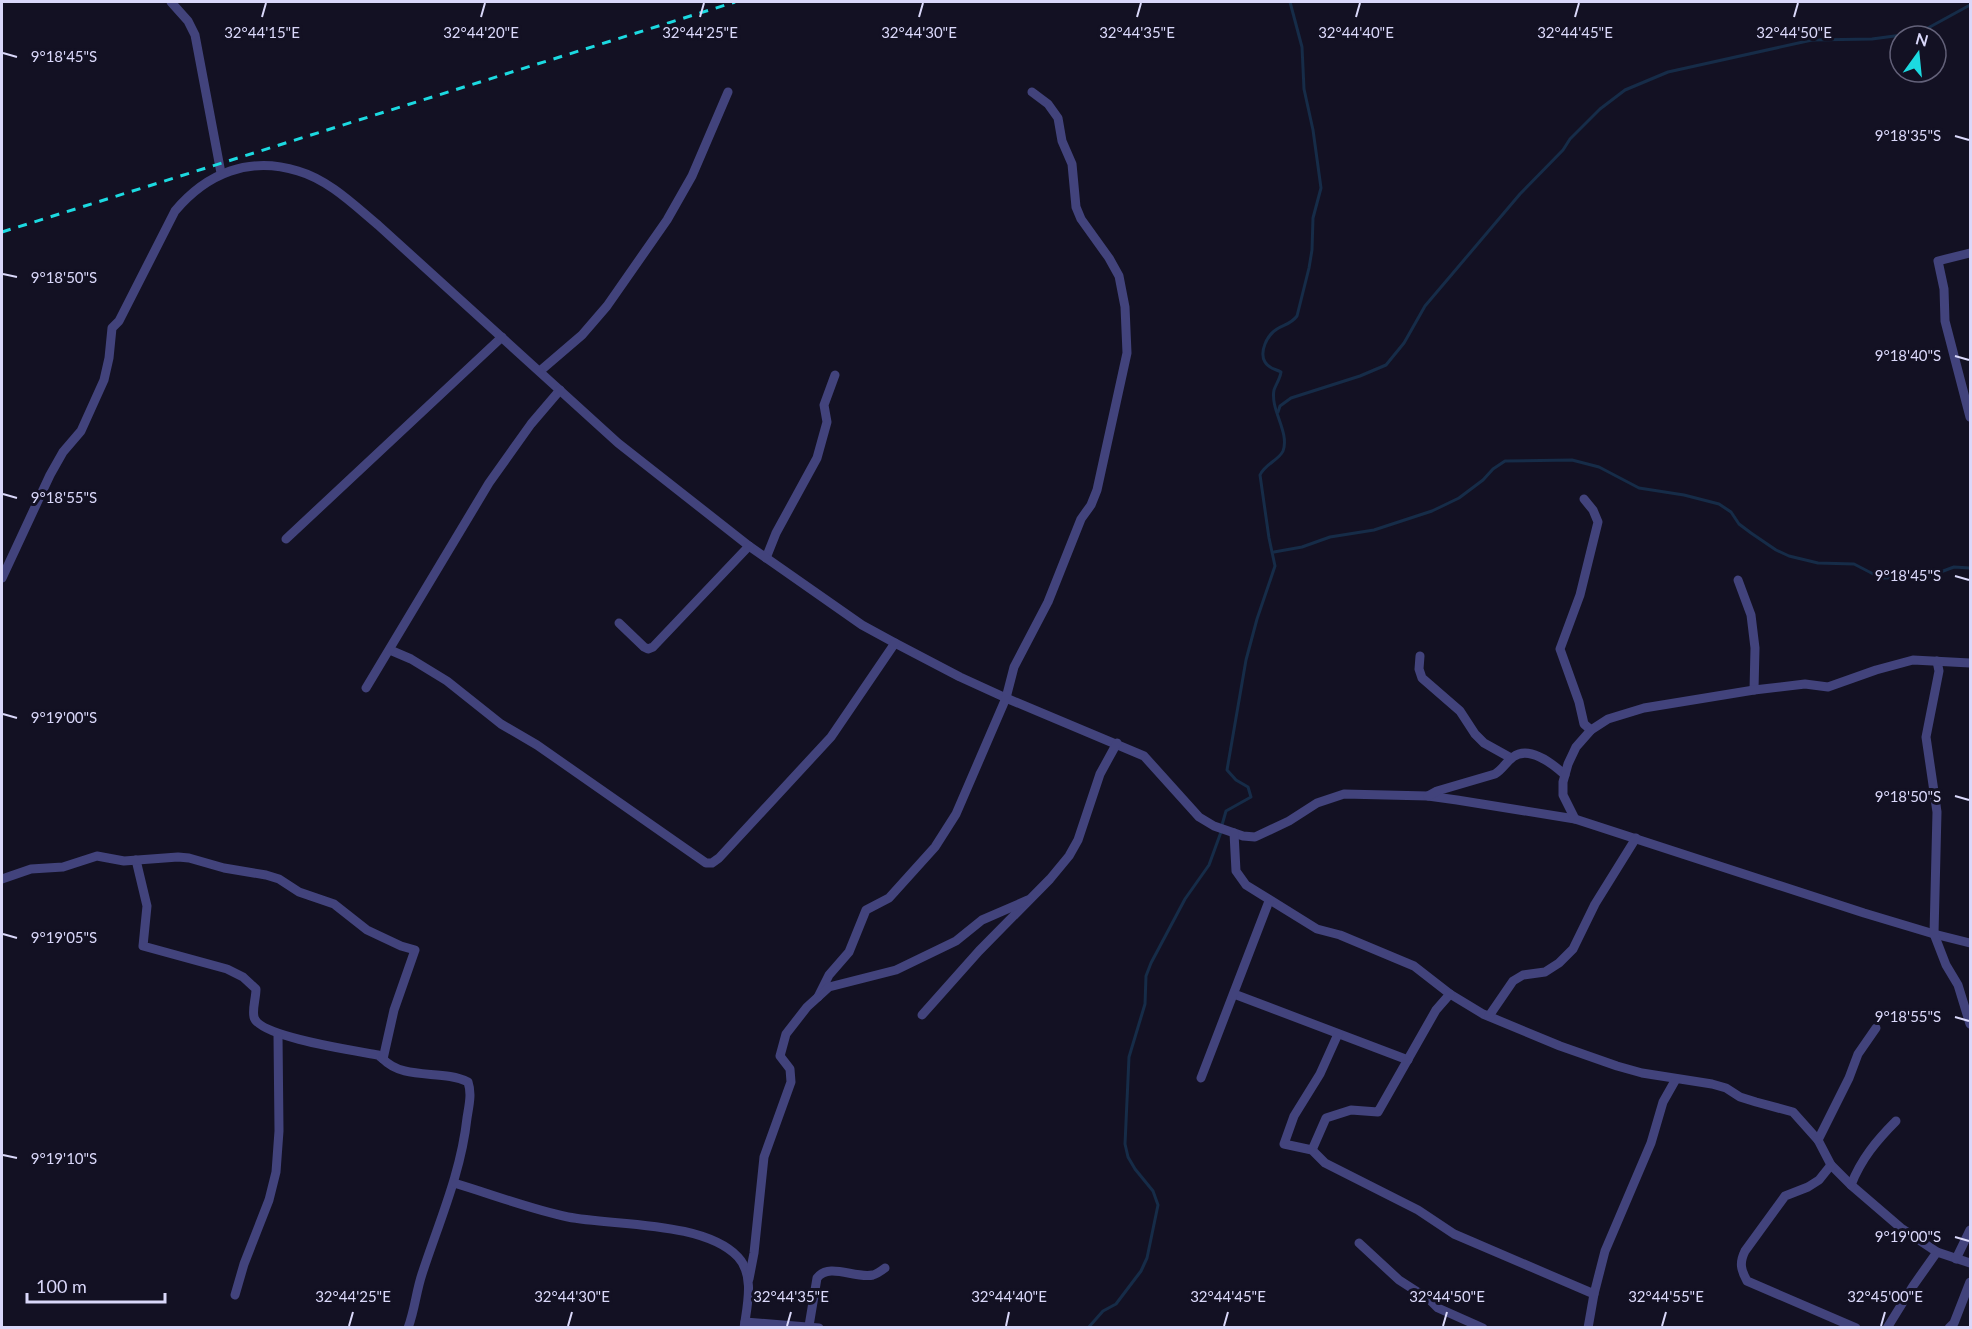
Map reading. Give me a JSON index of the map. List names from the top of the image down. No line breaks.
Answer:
{"scale_bar":"100 m","north":"top","coordinates":["32°44'15\"E","32°44'20\"E","32°44'25\"E","32°44'30\"E","32°44'35\"E","32°44'40\"E","32°44'45\"E","32°44'50\"E","9°18'45\"S","9°18'35\"S","9°18'50\"S","9°18'40\"S","9°18'55\"S","9°19'00\"S","9°19'05\"S","9°19'10\"S","32°44'55\"E","32°45'00\"E"]}
